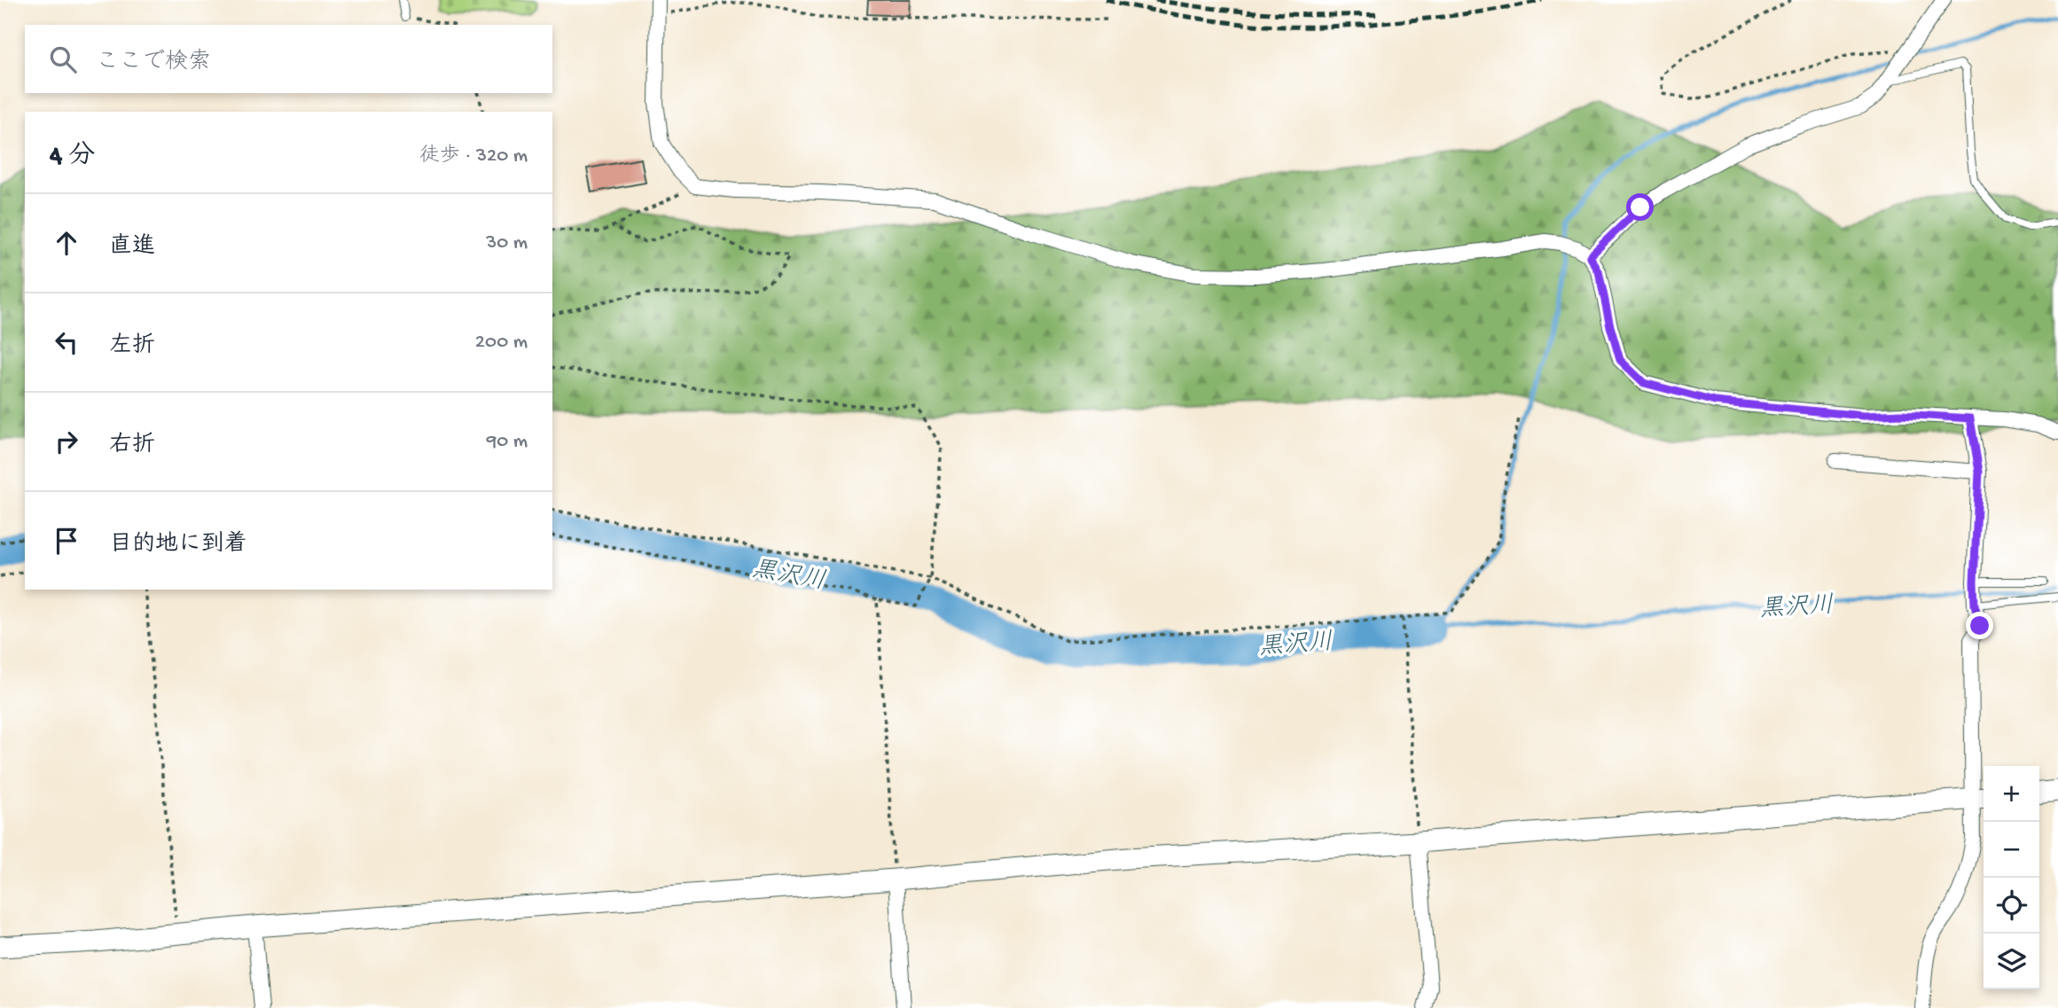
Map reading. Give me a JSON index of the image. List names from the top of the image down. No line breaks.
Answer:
{"water":["黒沢川"],"page":{"search":"ここで検索","heading":["4 分","徒歩 · 320 m"],"list":[["直進","30 m"],["左折","200 m"],["右折","90 m"],"目的地に到着"],"map_buttons":["+","−"]}}
